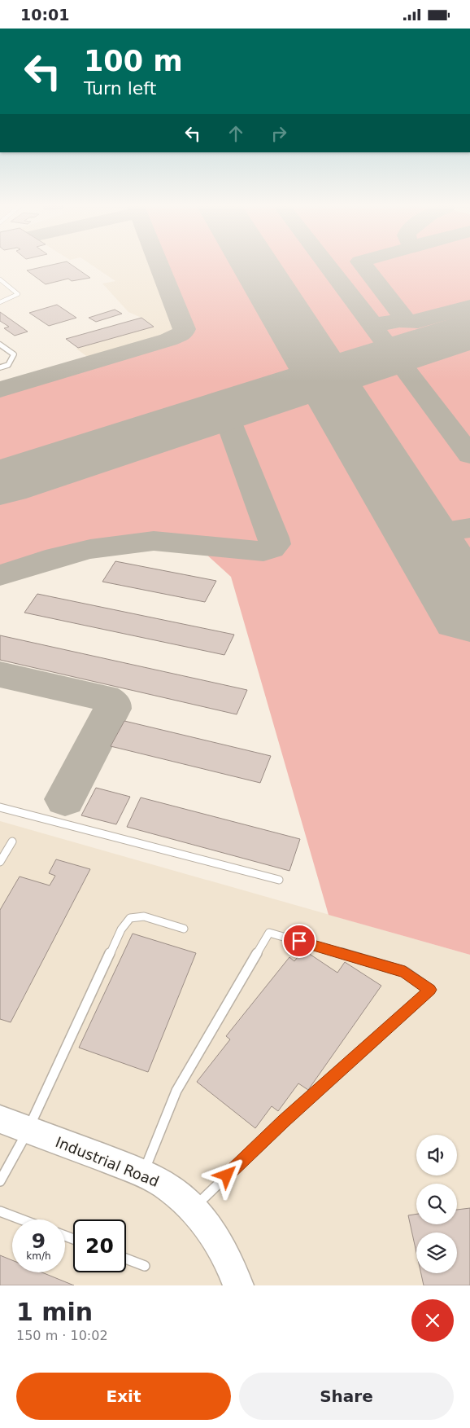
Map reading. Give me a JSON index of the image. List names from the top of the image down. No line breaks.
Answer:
{"streets":{"street":["Industrial Road"]},"page":{"status":"10:01","turn":["100 m","Turn left"],"speed":"9 km/h","limit":"20","heading":["1 min","150 m · 10:02"],"buttons":["Exit","Share"]}}
